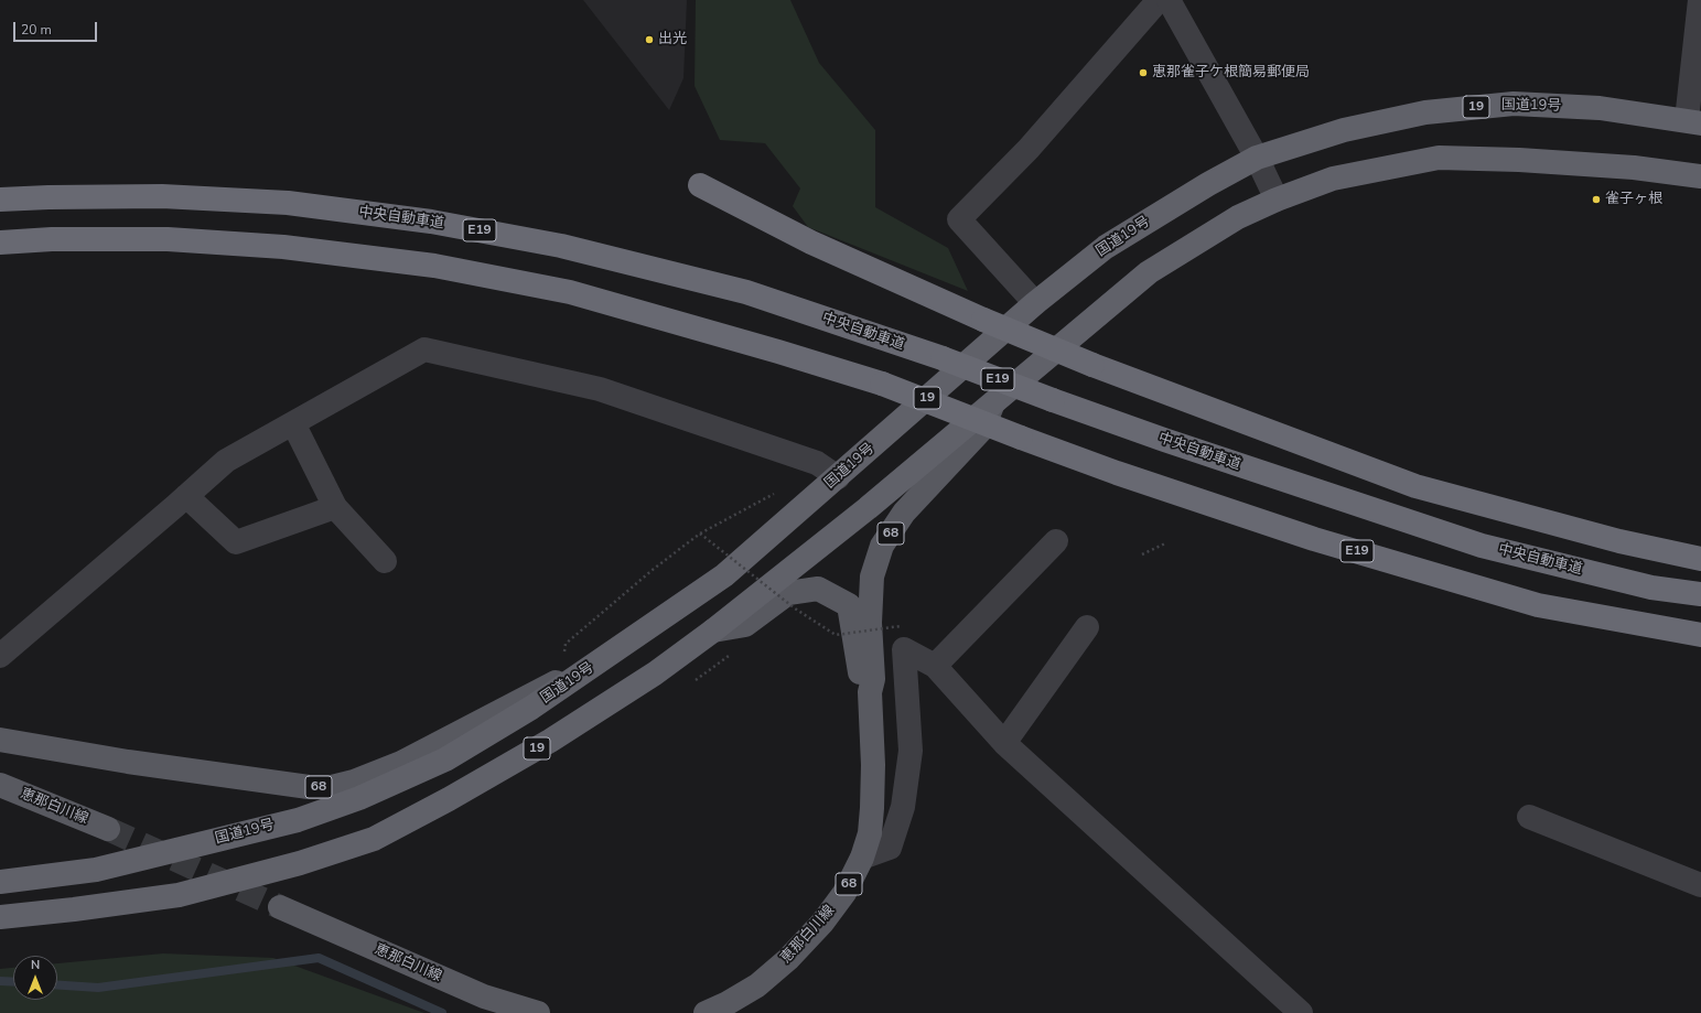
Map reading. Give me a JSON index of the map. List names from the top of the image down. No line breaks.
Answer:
{"streets":{"highway":["国道19号","19","中央自動車道","E19"],"main road":["68","恵那白川線"]},"crossings":[["国道19号","68"],["19","68"],["68","恵那白川線"]],"places":["出光","恵那雀子ケ根簡易郵便局","雀子ヶ根"],"scale_bar":"20 m","north":"top"}
